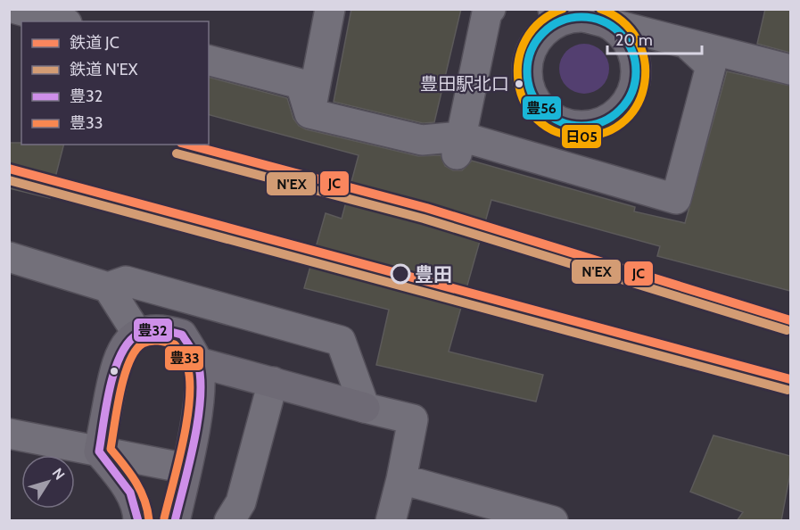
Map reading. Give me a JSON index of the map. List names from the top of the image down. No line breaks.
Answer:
{"places":["豊田駅北口","豊田"],"lines":["transit line 日05","transit line 豊56","rail line JC","rail line N'EX","transit line 豊32","transit line 豊33"],"legend":["鉄道 JC","鉄道 N'EX","豊32","豊33"],"scale_bar":"20 m","north":"top right"}
